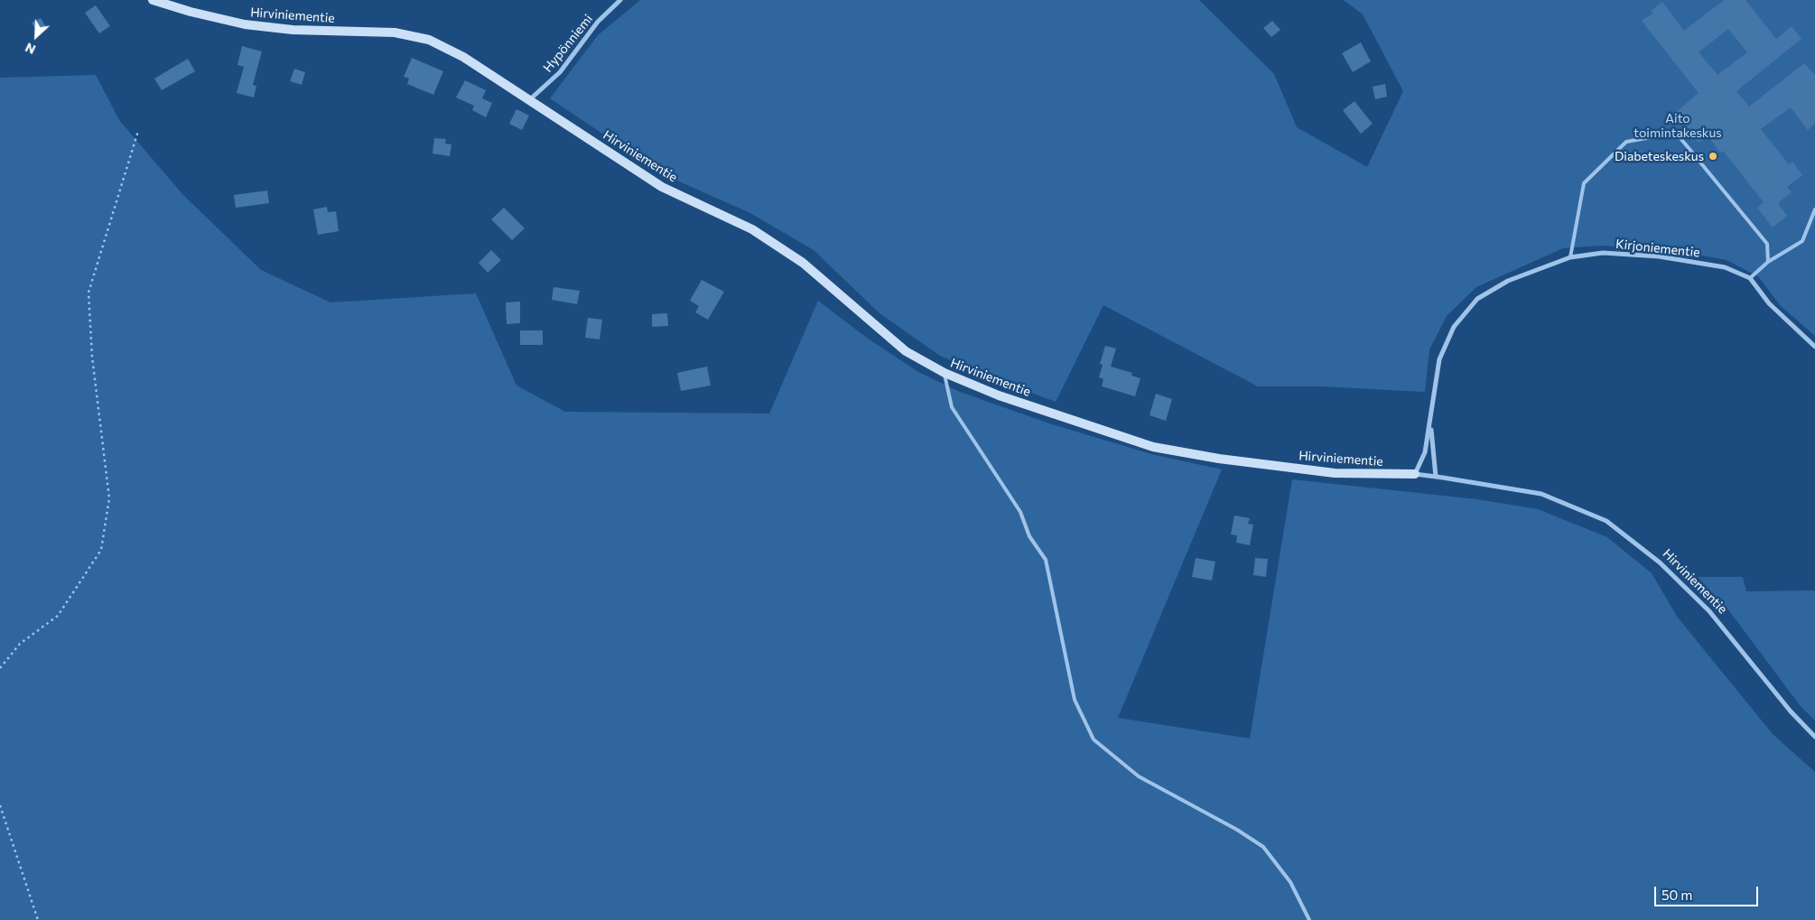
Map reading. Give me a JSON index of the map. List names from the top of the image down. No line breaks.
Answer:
{"streets":{"street":["Hirviniementie","Hypönniemi","Kirjoniementie"]},"crossings":[["Hirviniementie","Hypönniemi"],["Hirviniementie","Kirjoniementie"]],"parks":["Aito toimintakeskus"],"places":["Diabeteskeskus"],"scale_bar":"50 m","north":"bottom left"}
